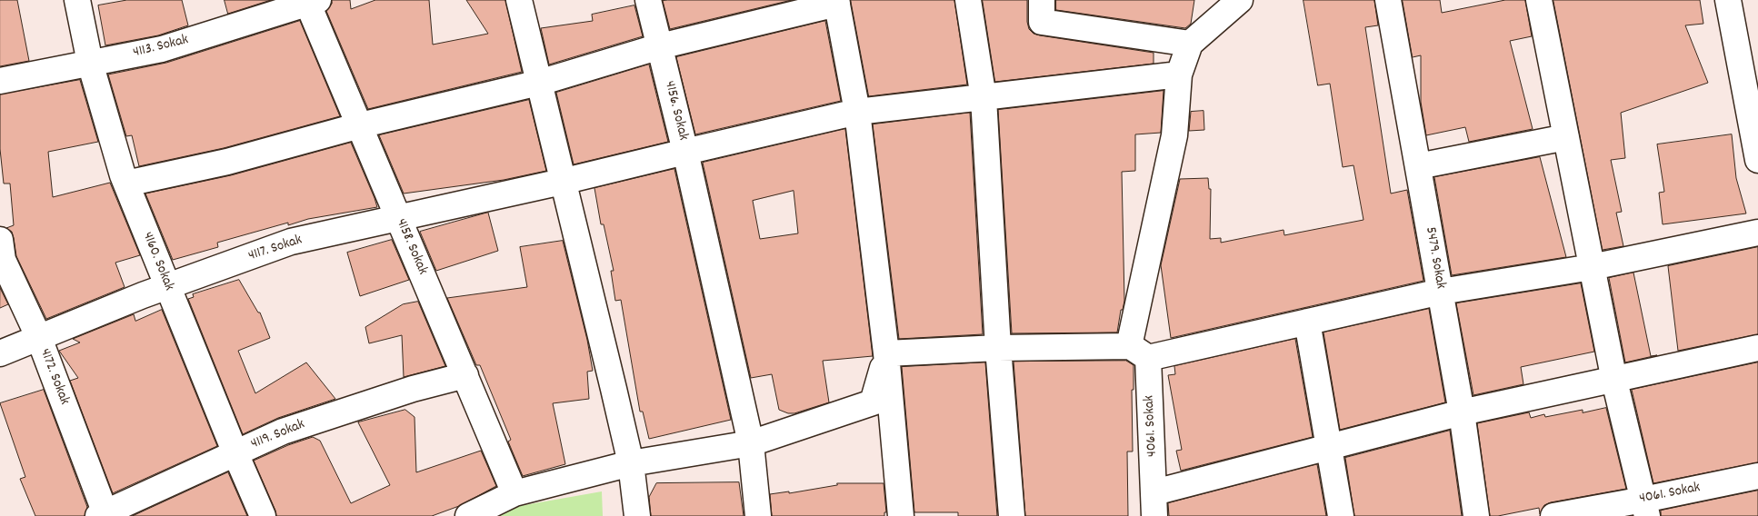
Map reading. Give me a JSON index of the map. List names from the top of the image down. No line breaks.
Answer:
{"streets":{"street":["4113. Sokak","4156. Sokak","4158. Sokak","4117. Sokak","5479. Sokak","4160. Sokak","4172. Sokak","4061. Sokak","4119. Sokak"]},"crossings":[["4113. Sokak","4158. Sokak"],["4113. Sokak","4160. Sokak"],["4156. Sokak","4117. Sokak"],["4158. Sokak","4117. Sokak"],["4158. Sokak","4119. Sokak"],["4117. Sokak","4160. Sokak"],["4117. Sokak","4172. Sokak"],["4160. Sokak","4119. Sokak"],["4172. Sokak","4119. Sokak"]]}
